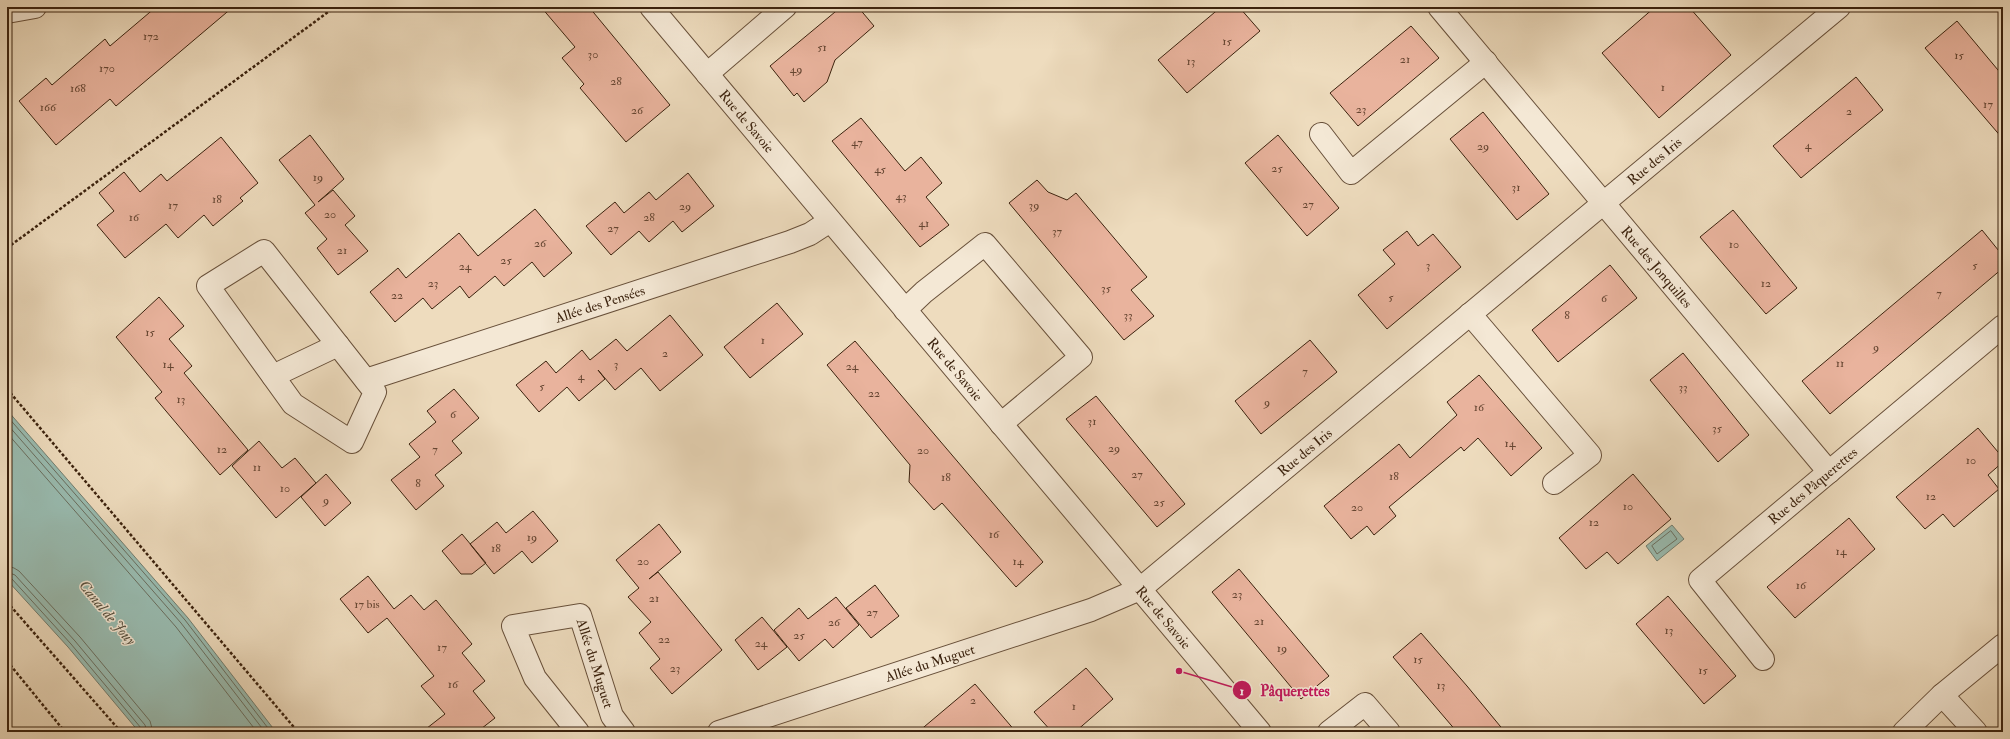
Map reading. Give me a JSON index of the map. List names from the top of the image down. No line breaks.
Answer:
{"streets":{"street":["Rue de Savoie","Rue des Iris","Rue des Jonquilles","Allée des Pensées","Rue des Pâquerettes","Allée du Muguet"]},"crossings":[["Rue de Savoie","Rue des Iris"],["Rue de Savoie","Allée des Pensées"],["Rue de Savoie","Allée du Muguet"],["Rue des Iris","Rue des Jonquilles"],["Rue des Iris","Allée du Muguet"],["Rue des Jonquilles","Rue des Pâquerettes"]],"water":["Canal de Jouy"],"places":["Pâquerettes"],"house_numbers":["172","15","51","30","15","21","13","170","49","28","1","168","17","166","23","26","2","47","4","29","25","45","19","31","43","18","27","17","39","29","20","16","28","41","27","37","26","10","21","25","3","5","24","23","12","35","7","22","5","6","33","8","15","1","9","2","11","14","3","24","7","4","5","33","22","13","9","16","6","31","35","14","29","12","7","20","10","11","27","18","18","8","10","12","9","25","10","20","12","16","19","18","14","20","14","16","23","21","17 bis","27","21","26","13","25","22","24","17","19","15","23","15","16","13","2","1"]}
